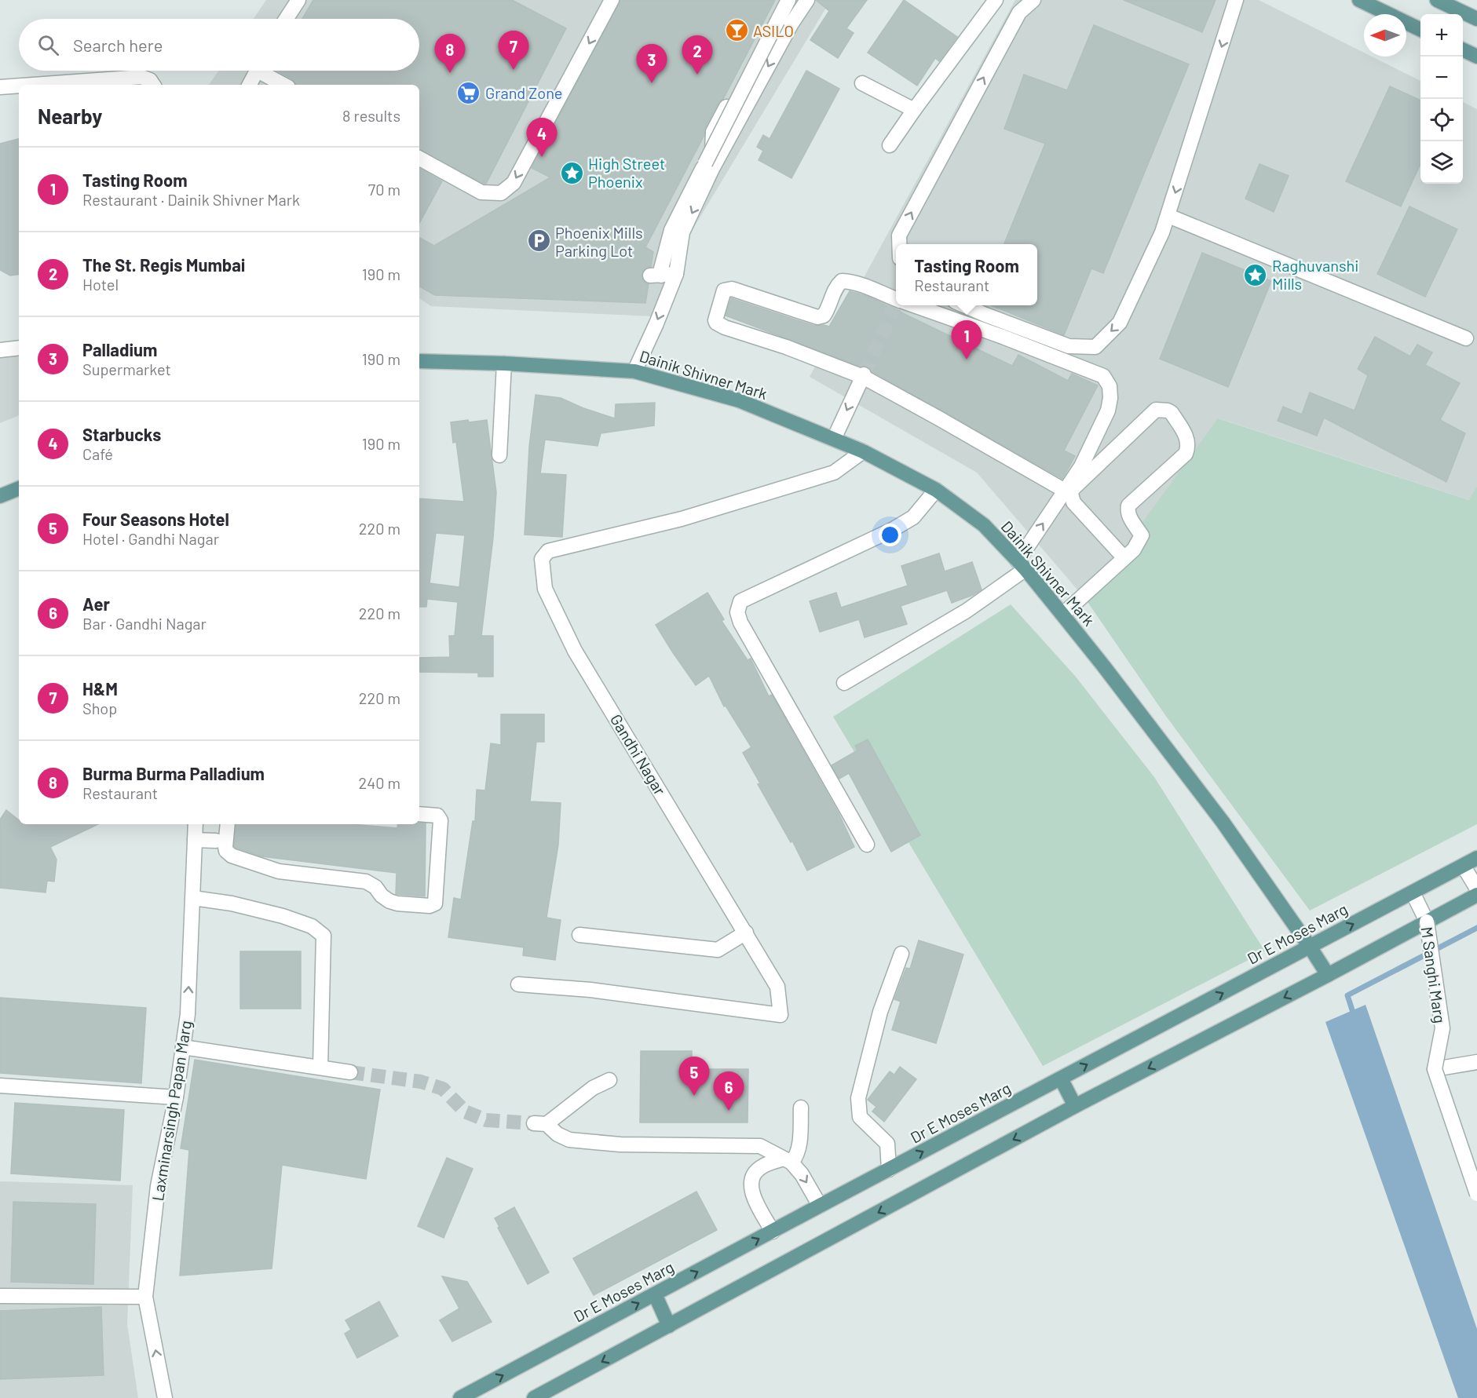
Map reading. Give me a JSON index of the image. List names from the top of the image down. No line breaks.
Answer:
{"streets":{"main road":["Dainik Shivner Mark","Dr E Moses Marg"],"street":["Gandhi Nagar","M Sanghi Marg","Laxminarsingh Papan Marg"]},"crossings":[["Dainik Shivner Mark","Gandhi Nagar"],["Dainik Shivner Mark","Dr E Moses Marg"],["Dr E Moses Marg","M Sanghi Marg"]],"one_way":["Laxminarsingh Papan Marg"],"places":{"bar":["ASILO"],"supermarket":["Grand Zone"],"place":["High Street Phoenix","Raghuvanshi Mills"],"parking":["Phoenix Mills Parking Lot"]},"north":"left","page":{"map_buttons":["+","−"],"search":"Search here","pins":["7","8","2","3","4","1","5","6"],"heading":["Nearby","8 results"],"list":[{"mark":"1","name":"Tasting Room","note":"Restaurant · Dainik Shivner Mark","value":"70 m"},{"mark":"2","name":"The St. Regis Mumbai","note":"Hotel","value":"190 m"},{"mark":"3","name":"Palladium","note":"Supermarket","value":"190 m"},{"mark":"4","name":"Starbucks","note":"Café","value":"190 m"},{"mark":"5","name":"Four Seasons Hotel","note":"Hotel · Gandhi Nagar","value":"220 m"},{"mark":"6","name":"Aer","note":"Bar · Gandhi Nagar","value":"220 m"},{"mark":"7","name":"H&M","note":"Shop","value":"220 m"},{"mark":"8","name":"Burma Burma Palladium","note":"Restaurant","value":"240 m"}],"popup":["Tasting Room","Restaurant"]}}
